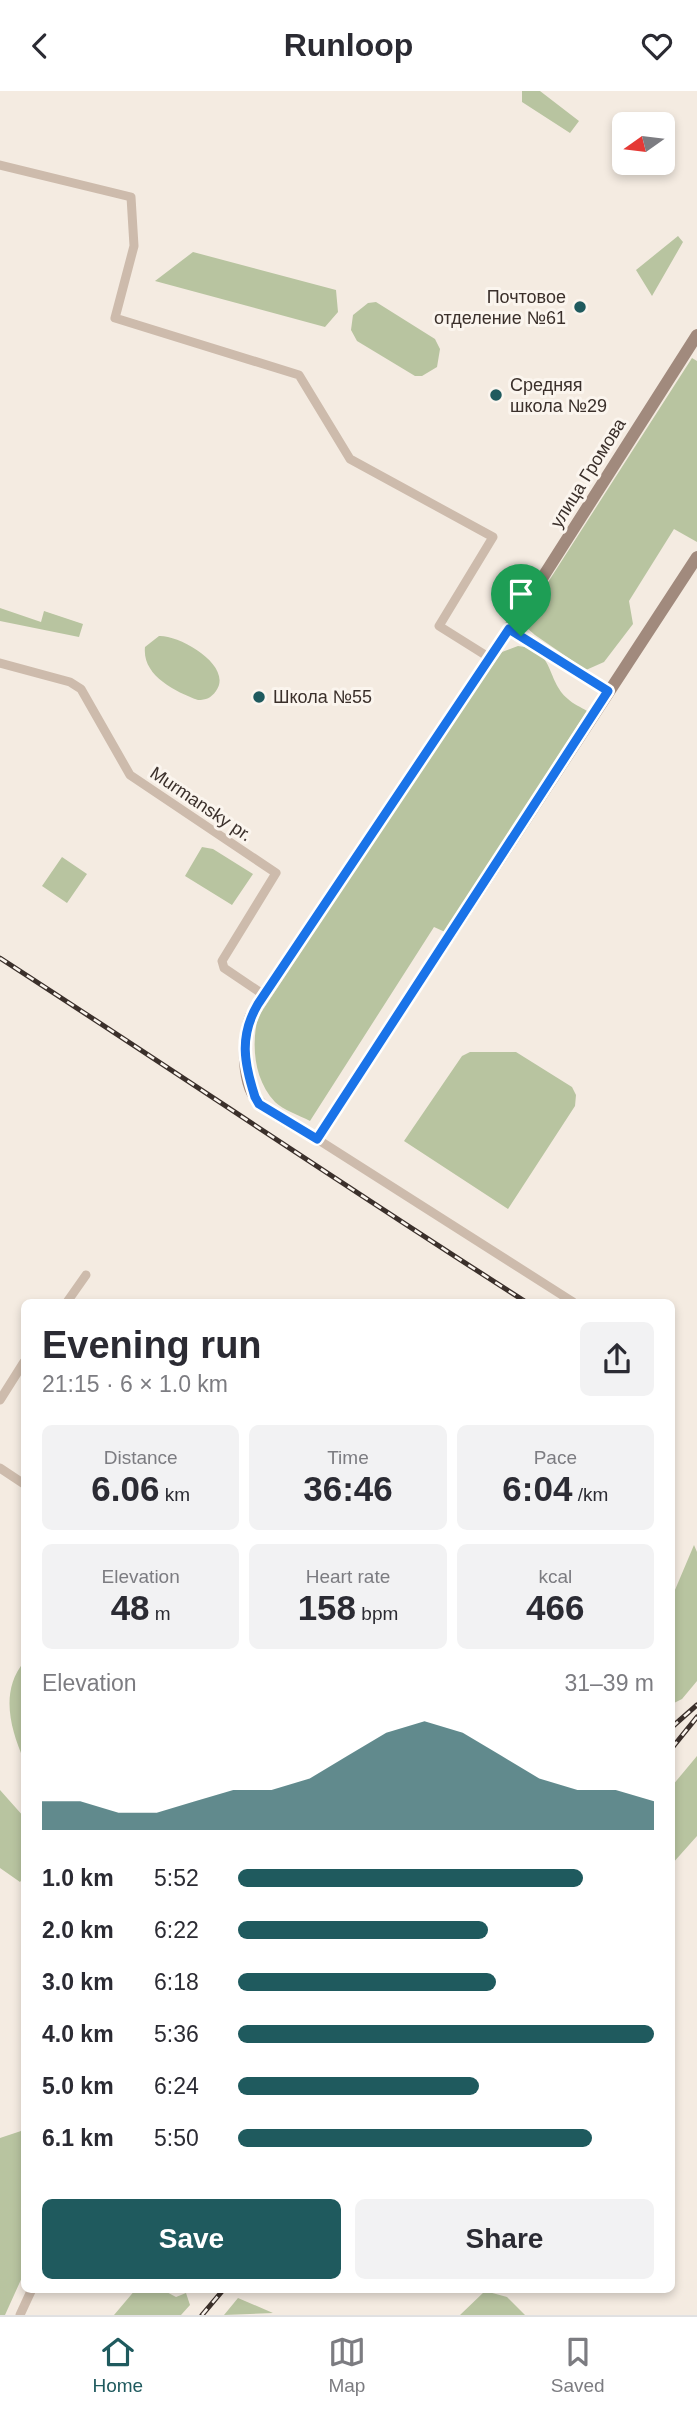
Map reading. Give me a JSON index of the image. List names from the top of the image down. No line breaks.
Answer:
{"streets":{"street":["улица Громова","Murmansky pr."]},"crossings":[["улица Громова","Murmansky pr."]],"places":["Почтовое отделение №61","Средняя школа №29","Школа №55"],"north":"left","page":{"header":"Runloop","heading":["Evening run","21:15 · 6 × 1.0 km"],"stats":[["Distance","6.06 km"],["Time","36:46"],["Pace","6:04 /km"],["Elevation","48 m"],["Heart rate","158 bpm"],["kcal","466"]],"chart":["Elevation","31–39 m"],"list":[{"name":"1.0 km","note":"5:52"},{"name":"2.0 km","note":"6:22"},{"name":"3.0 km","note":"6:18"},{"name":"4.0 km","note":"5:36"},{"name":"5.0 km","note":"6:24"},{"name":"6.1 km","note":"5:50"}],"buttons":["Save","Share"],"tabs":["Home","Map","Saved"]}}
